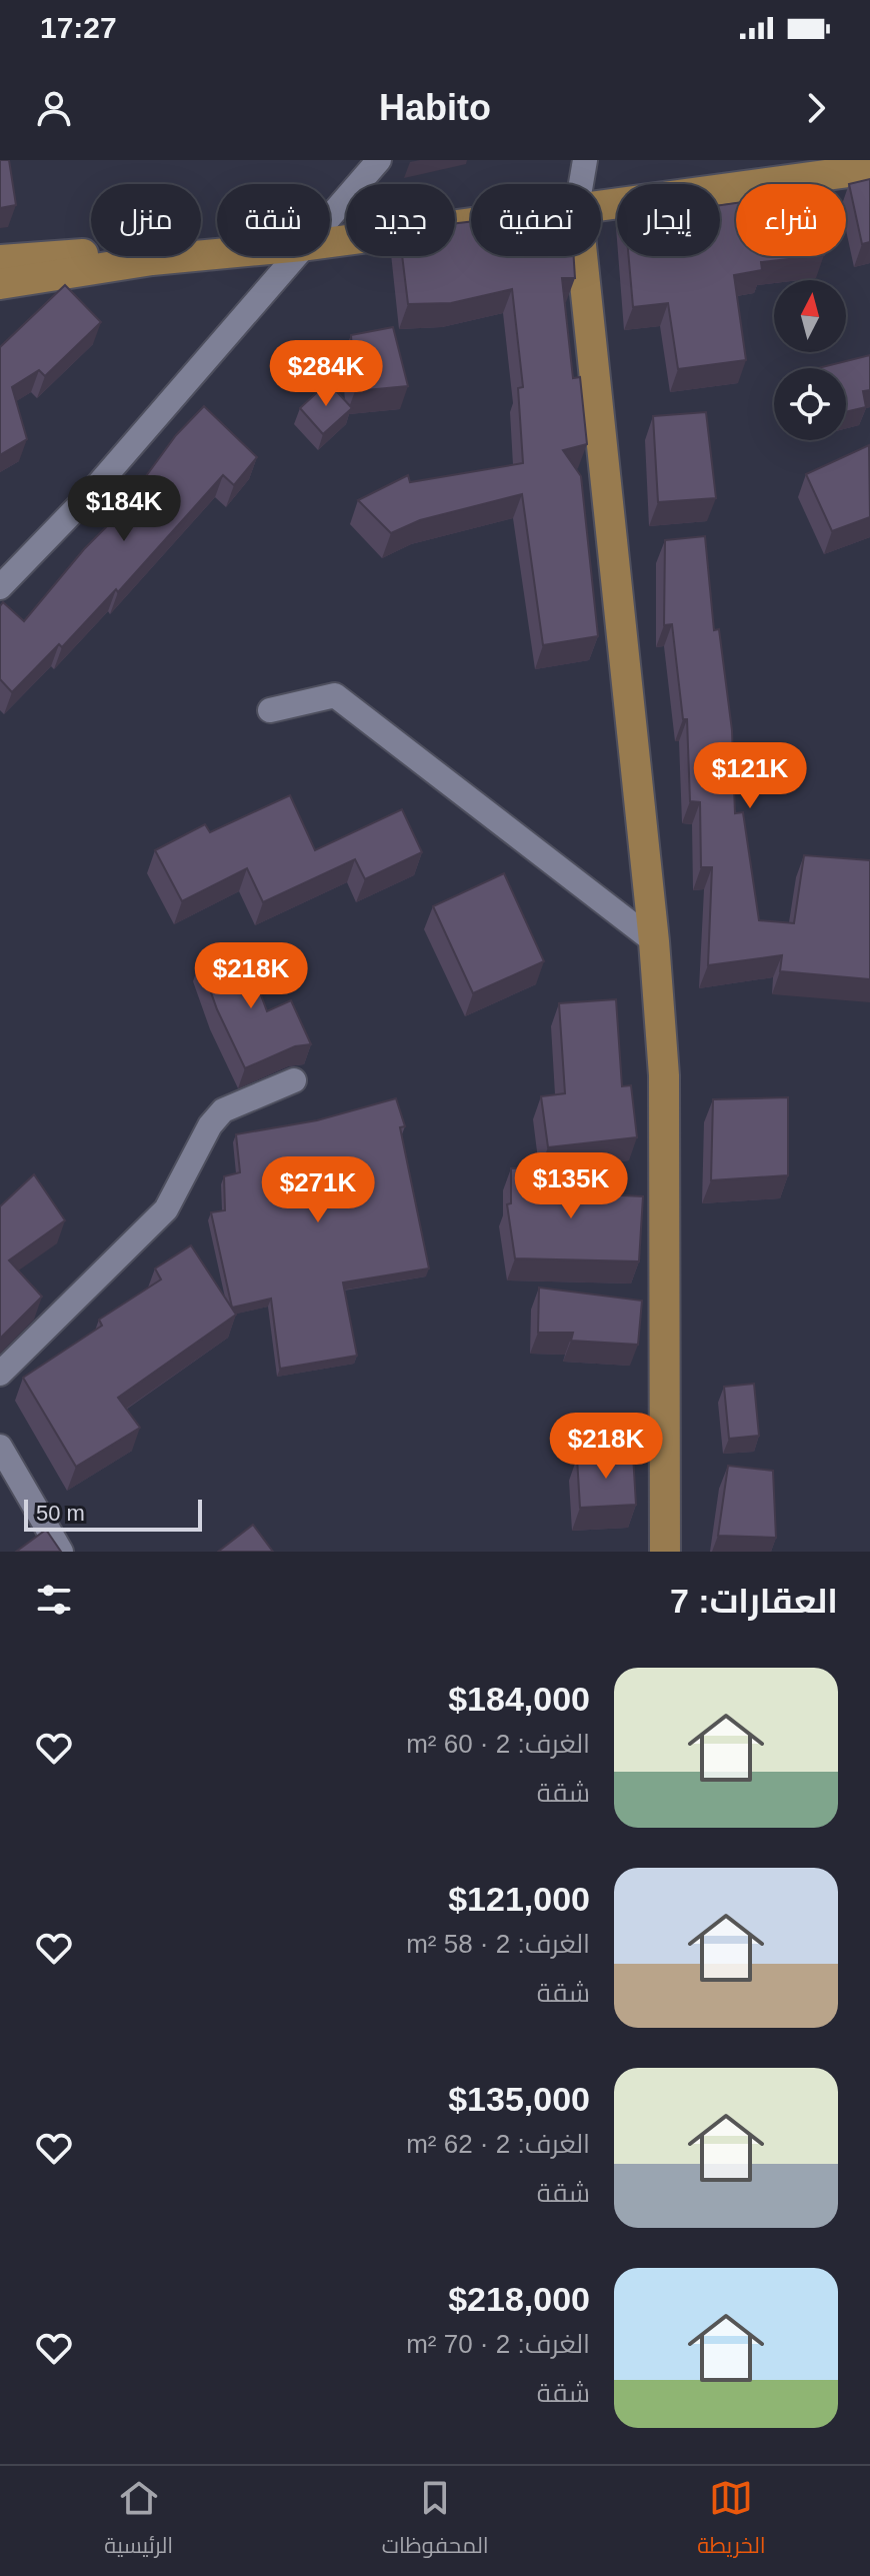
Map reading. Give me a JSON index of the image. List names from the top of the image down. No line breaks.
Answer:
{"scale_bar":"50 m","north":"top","page":{"status":"17:27","header":"Habito","chip":["شراء","إيجار","تصفية","جديد","شقة","منزل"],"price":["$284K","$184K","$121K","$218K","$135K","$271K","$218K"],"scale":"50 m","heading":"العقارات: 7","list":[{"name":"$184,000","note":"الغرف: 2 · 60 m² · شقة"},{"name":"$121,000","note":"الغرف: 2 · 58 m² · شقة"},{"name":"$135,000","note":"الغرف: 2 · 62 m² · شقة"},{"name":"$218,000","note":"الغرف: 2 · 70 m² · شقة"}],"tabs":["الخريطة","المحفوظات","الرئيسية"]}}
